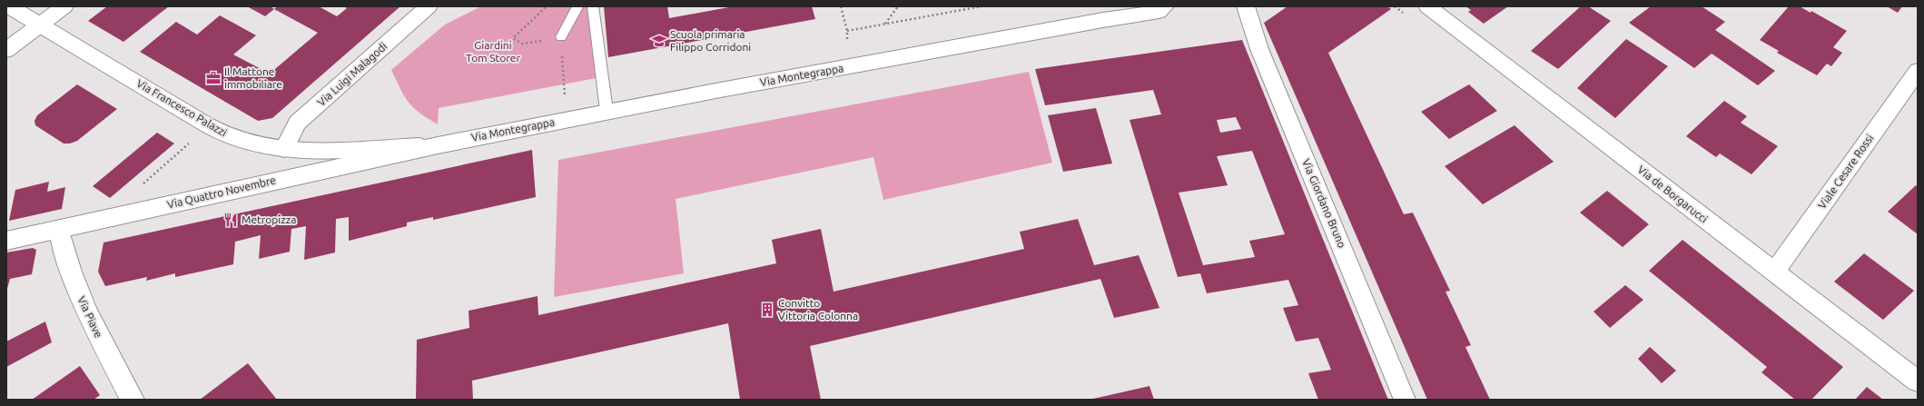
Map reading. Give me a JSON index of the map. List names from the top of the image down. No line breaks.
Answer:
{"streets":{"street":["Via Luigi Malagodi","Via Montegrappa","Via Francesco Palazzi","Viale Cesare Rossi","Via Quattro Novembre","Via de Borgarucci","Via Giordano Bruno","Via Piave"]},"crossings":[["Via Luigi Malagodi","Via Francesco Palazzi"],["Via Montegrappa","Via Francesco Palazzi"],["Via Montegrappa","Via Quattro Novembre"],["Via Francesco Palazzi","Via Quattro Novembre"],["Viale Cesare Rossi","Via de Borgarucci"],["Via Quattro Novembre","Via Piave"]],"parks":["Giardini Tom Storer"],"places":{"school or university":["Scuola primaria Filippo Corridoni"],"office":["Il Mattone immobiliare"],"restaurant":["Metropizza"],"building":["Convitto Vittoria Colonna"]}}
